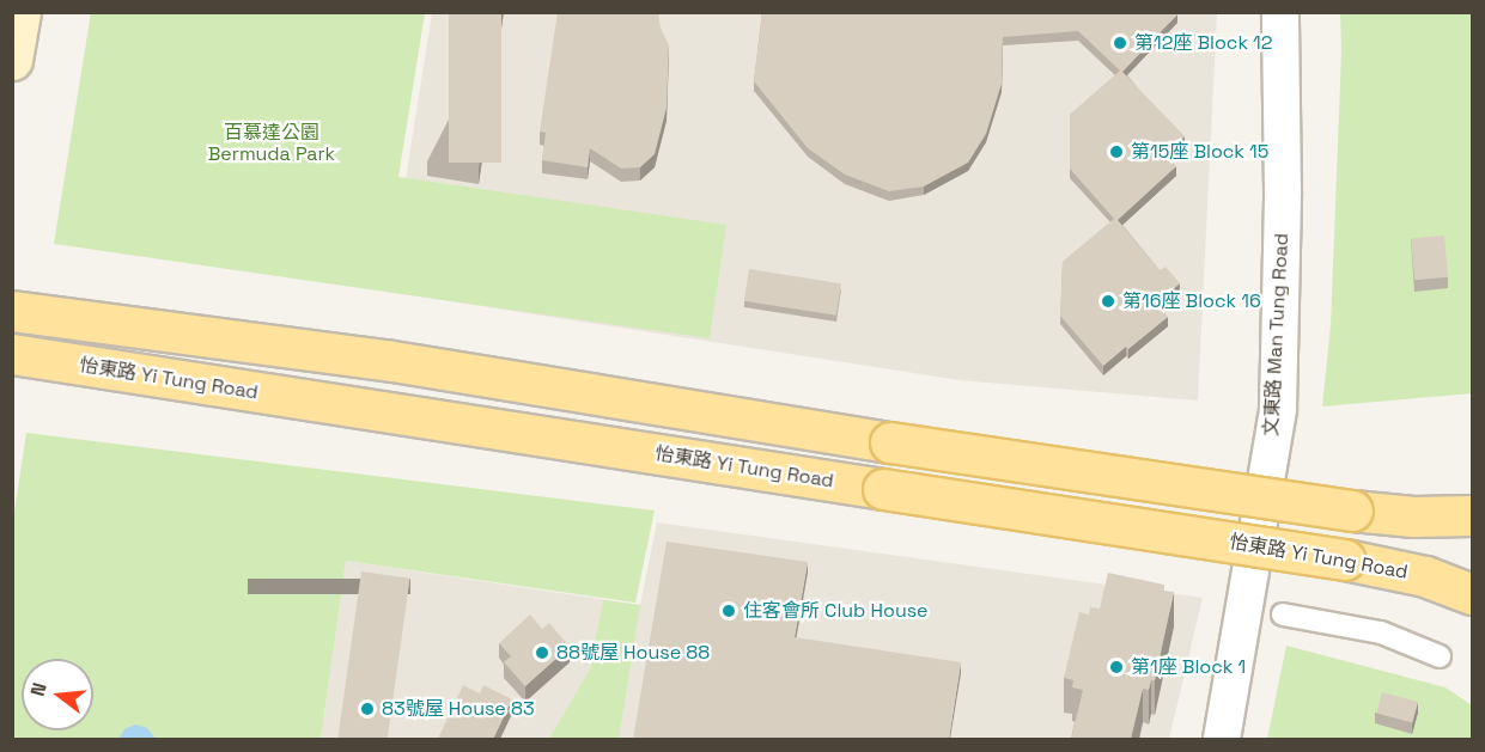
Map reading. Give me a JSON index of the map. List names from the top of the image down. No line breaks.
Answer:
{"streets":{"main road":["怡東路 Yi Tung Road"],"street":["文東路 Man Tung Road"]},"parks":["百慕達公園 Bermuda Park"],"places":["第12座 Block 12","第15座 Block 15","第16座 Block 16","住客會所 Club House","88號屋 House 88","第1座 Block 1","83號屋 House 83"],"north":"left"}
